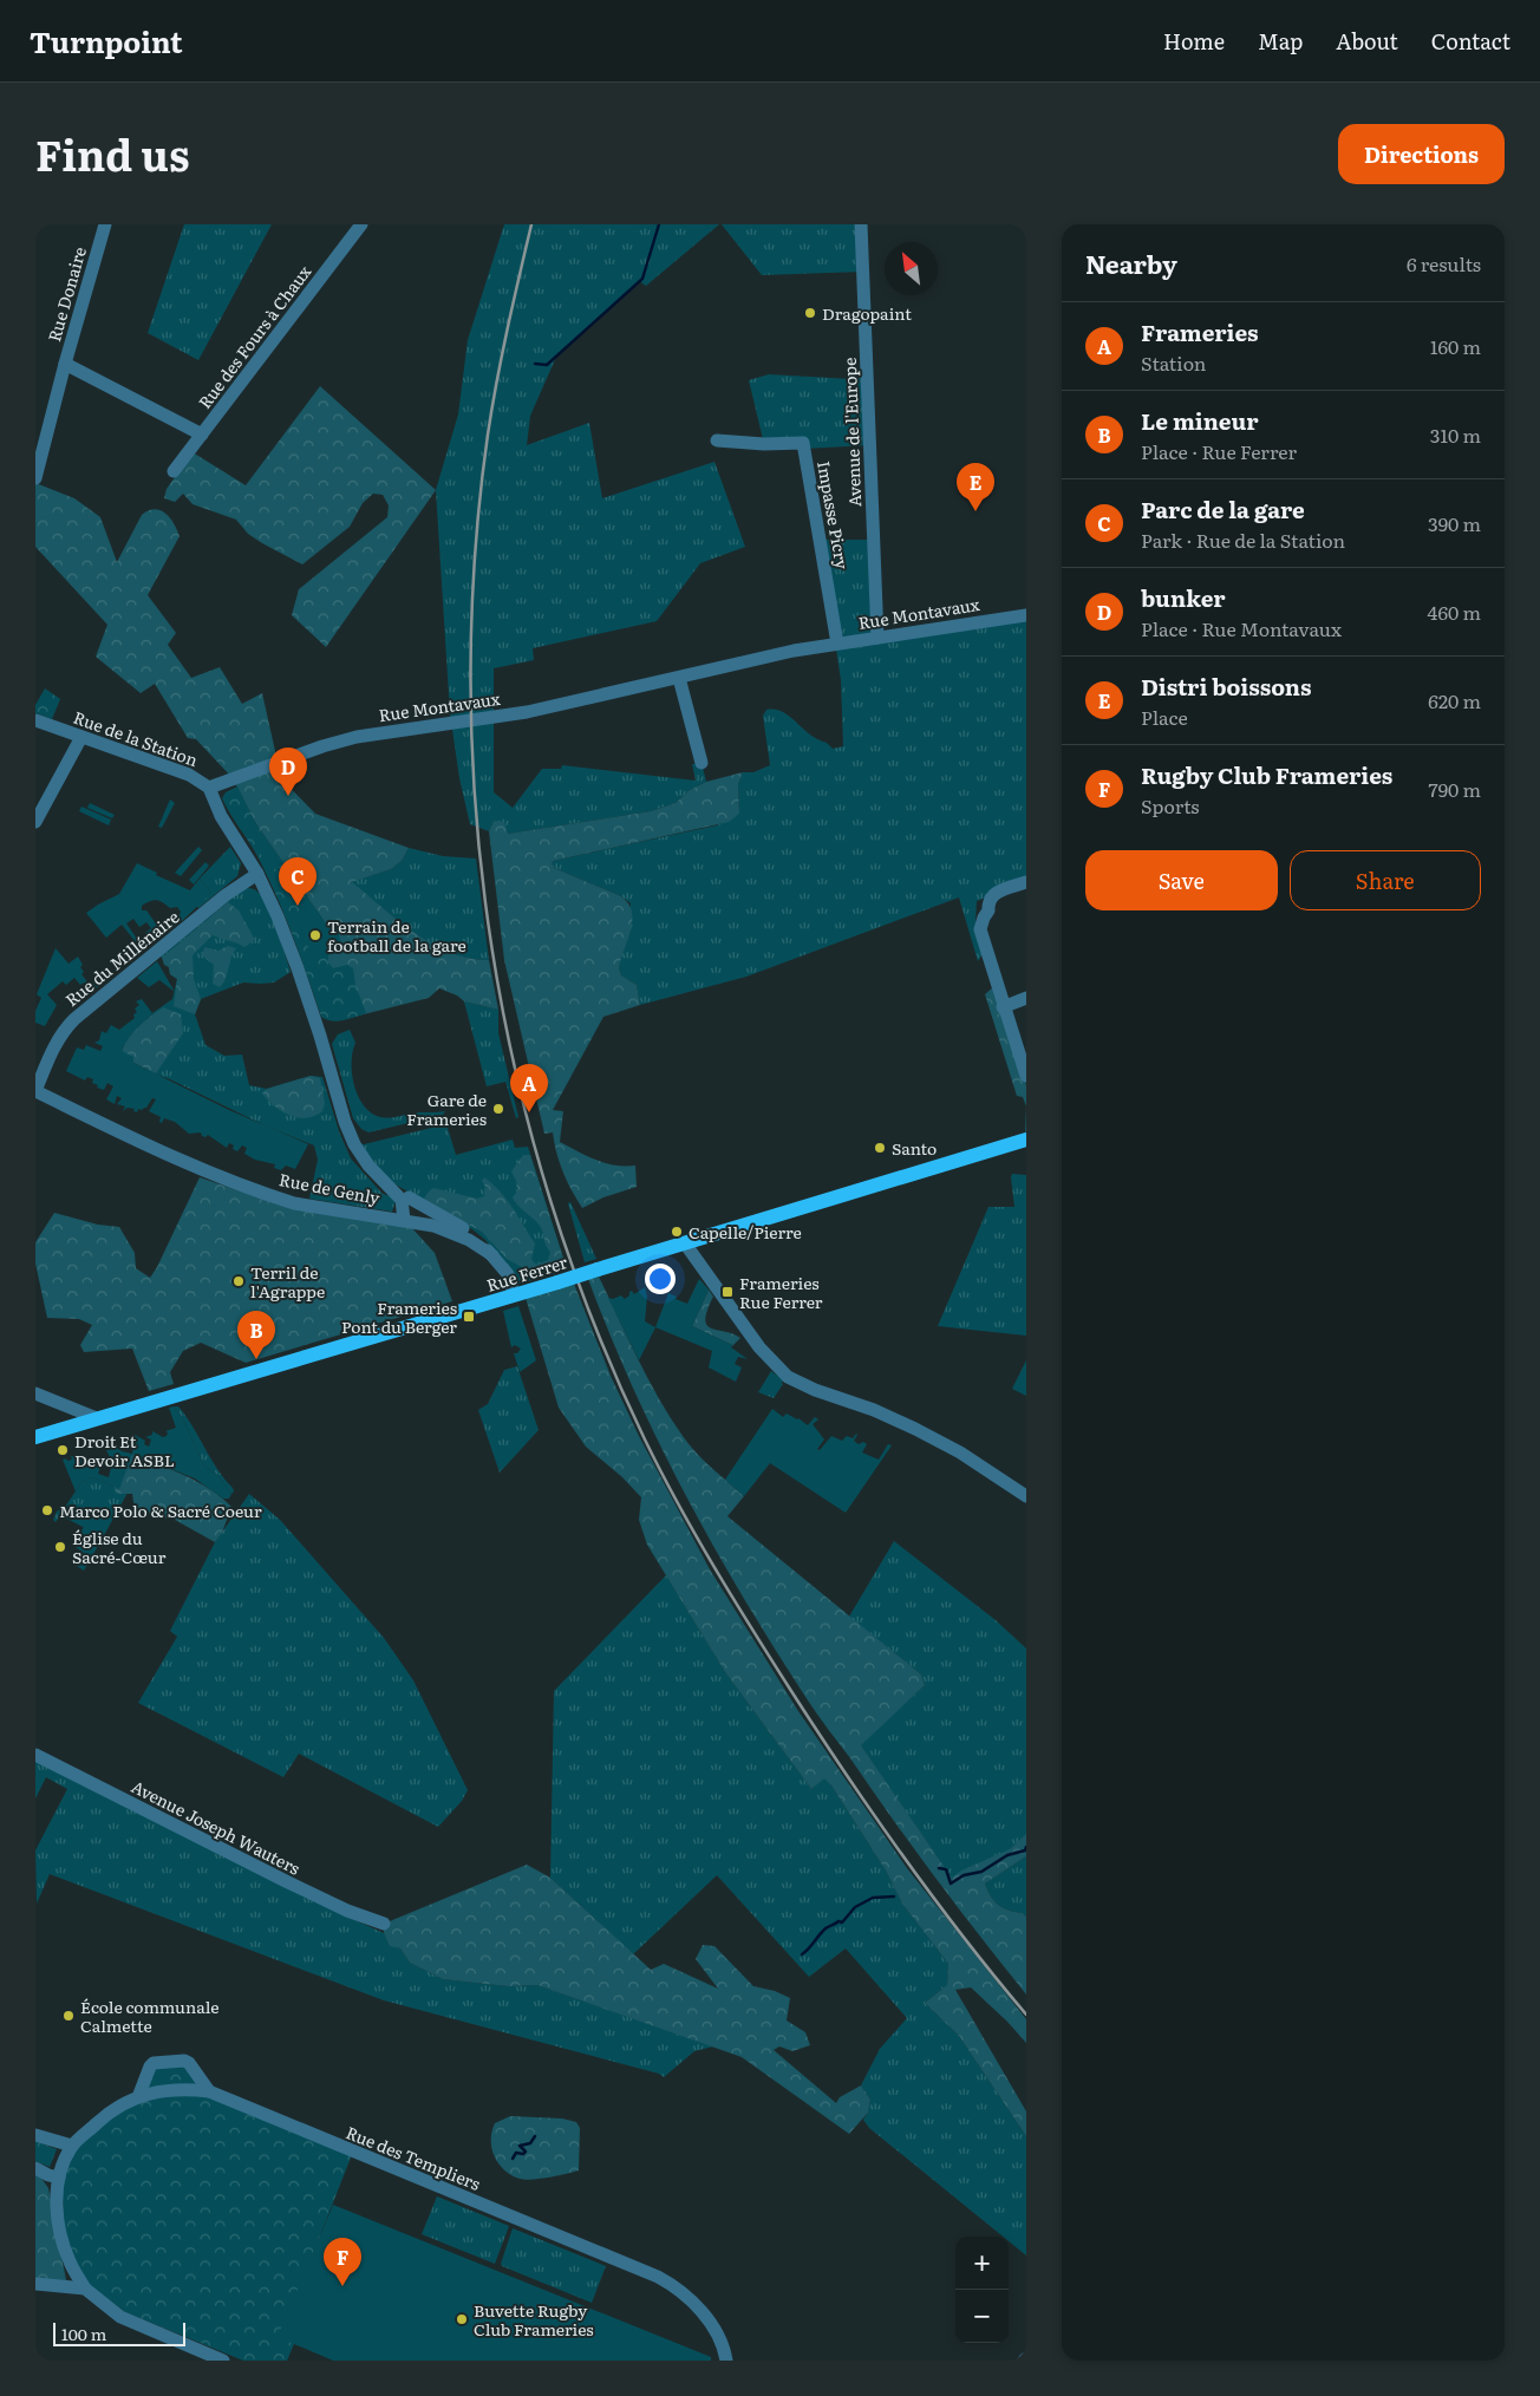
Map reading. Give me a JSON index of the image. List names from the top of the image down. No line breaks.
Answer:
{"streets":{"main road":["Rue Ferrer"],"street":["Rue Donaire","Rue des Fours à Chaux","Avenue de l'Europe","Impasse Picry","Rue Montavaux","Rue de la Station","Rue du Millénaire","Rue de Genly","Avenue Joseph Wauters","Rue des Templiers"]},"crossings":[["Avenue de l'Europe","Rue Montavaux"],["Impasse Picry","Rue Montavaux"],["Rue Montavaux","Rue de la Station"],["Rue de la Station","Rue du Millénaire"],["Rue du Millénaire","Rue de Genly"]],"places":{"other":["Dragopaint","Terrain de football de la gare","Gare de Frameries","Santo","Capelle/Pierre","Terril de l'Agrappe","Droit Et Devoir ASBL","Marco Polo & Sacré Coeur","Église du Sacré-Cœur","École communale Calmette","Buvette Rugby Club Frameries"],"transit":["Frameries Rue Ferrer","Frameries Pont du Berger"]},"scale_bar":"100 m","north":"top left","page":{"header":"Turnpoint","nav":["Home","Map","About","Contact"],"title":"Find us","buttons":["Directions",["Save","Share"]],"heading":["Nearby","6 results"],"list":[{"mark":"A","name":"Frameries","note":"Station","value":"160 m"},{"mark":"B","name":"Le mineur","note":"Place · Rue Ferrer","value":"310 m"},{"mark":"C","name":"Parc de la gare","note":"Park · Rue de la Station","value":"390 m"},{"mark":"D","name":"bunker","note":"Place · Rue Montavaux","value":"460 m"},{"mark":"E","name":"Distri boissons","note":"Place","value":"620 m"},{"mark":"F","name":"Rugby Club Frameries","note":"Sports","value":"790 m"}],"pins":["E","D","C","A","B","F"],"map_buttons":["+","−"],"scale":"100 m"}}
